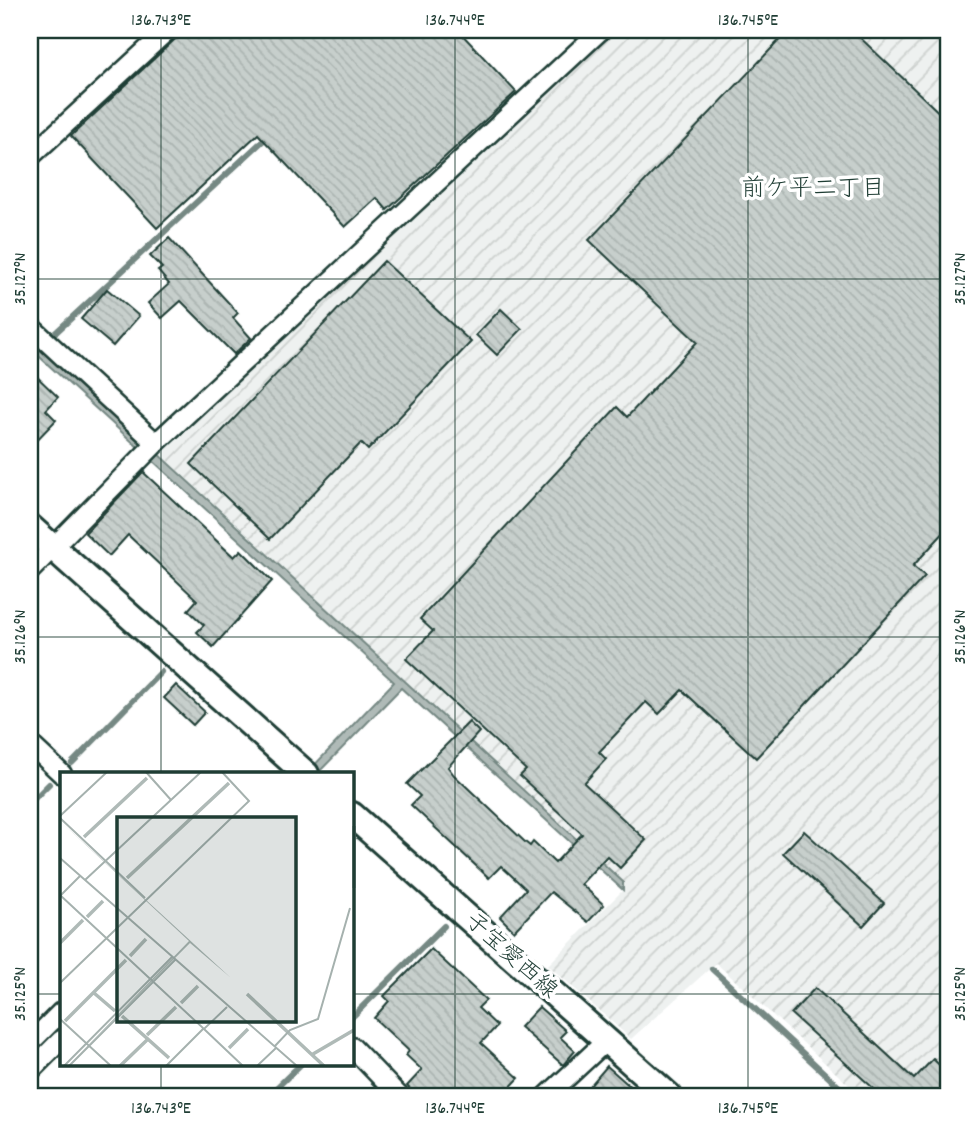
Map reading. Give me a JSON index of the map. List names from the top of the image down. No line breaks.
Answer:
{"streets":{"main road":["子宝愛西線"]},"districts":["前ケ平二丁目"],"coordinates":["136.743°E","136.744°E","136.745°E","35.127°N","35.126°N","35.125°N"]}
